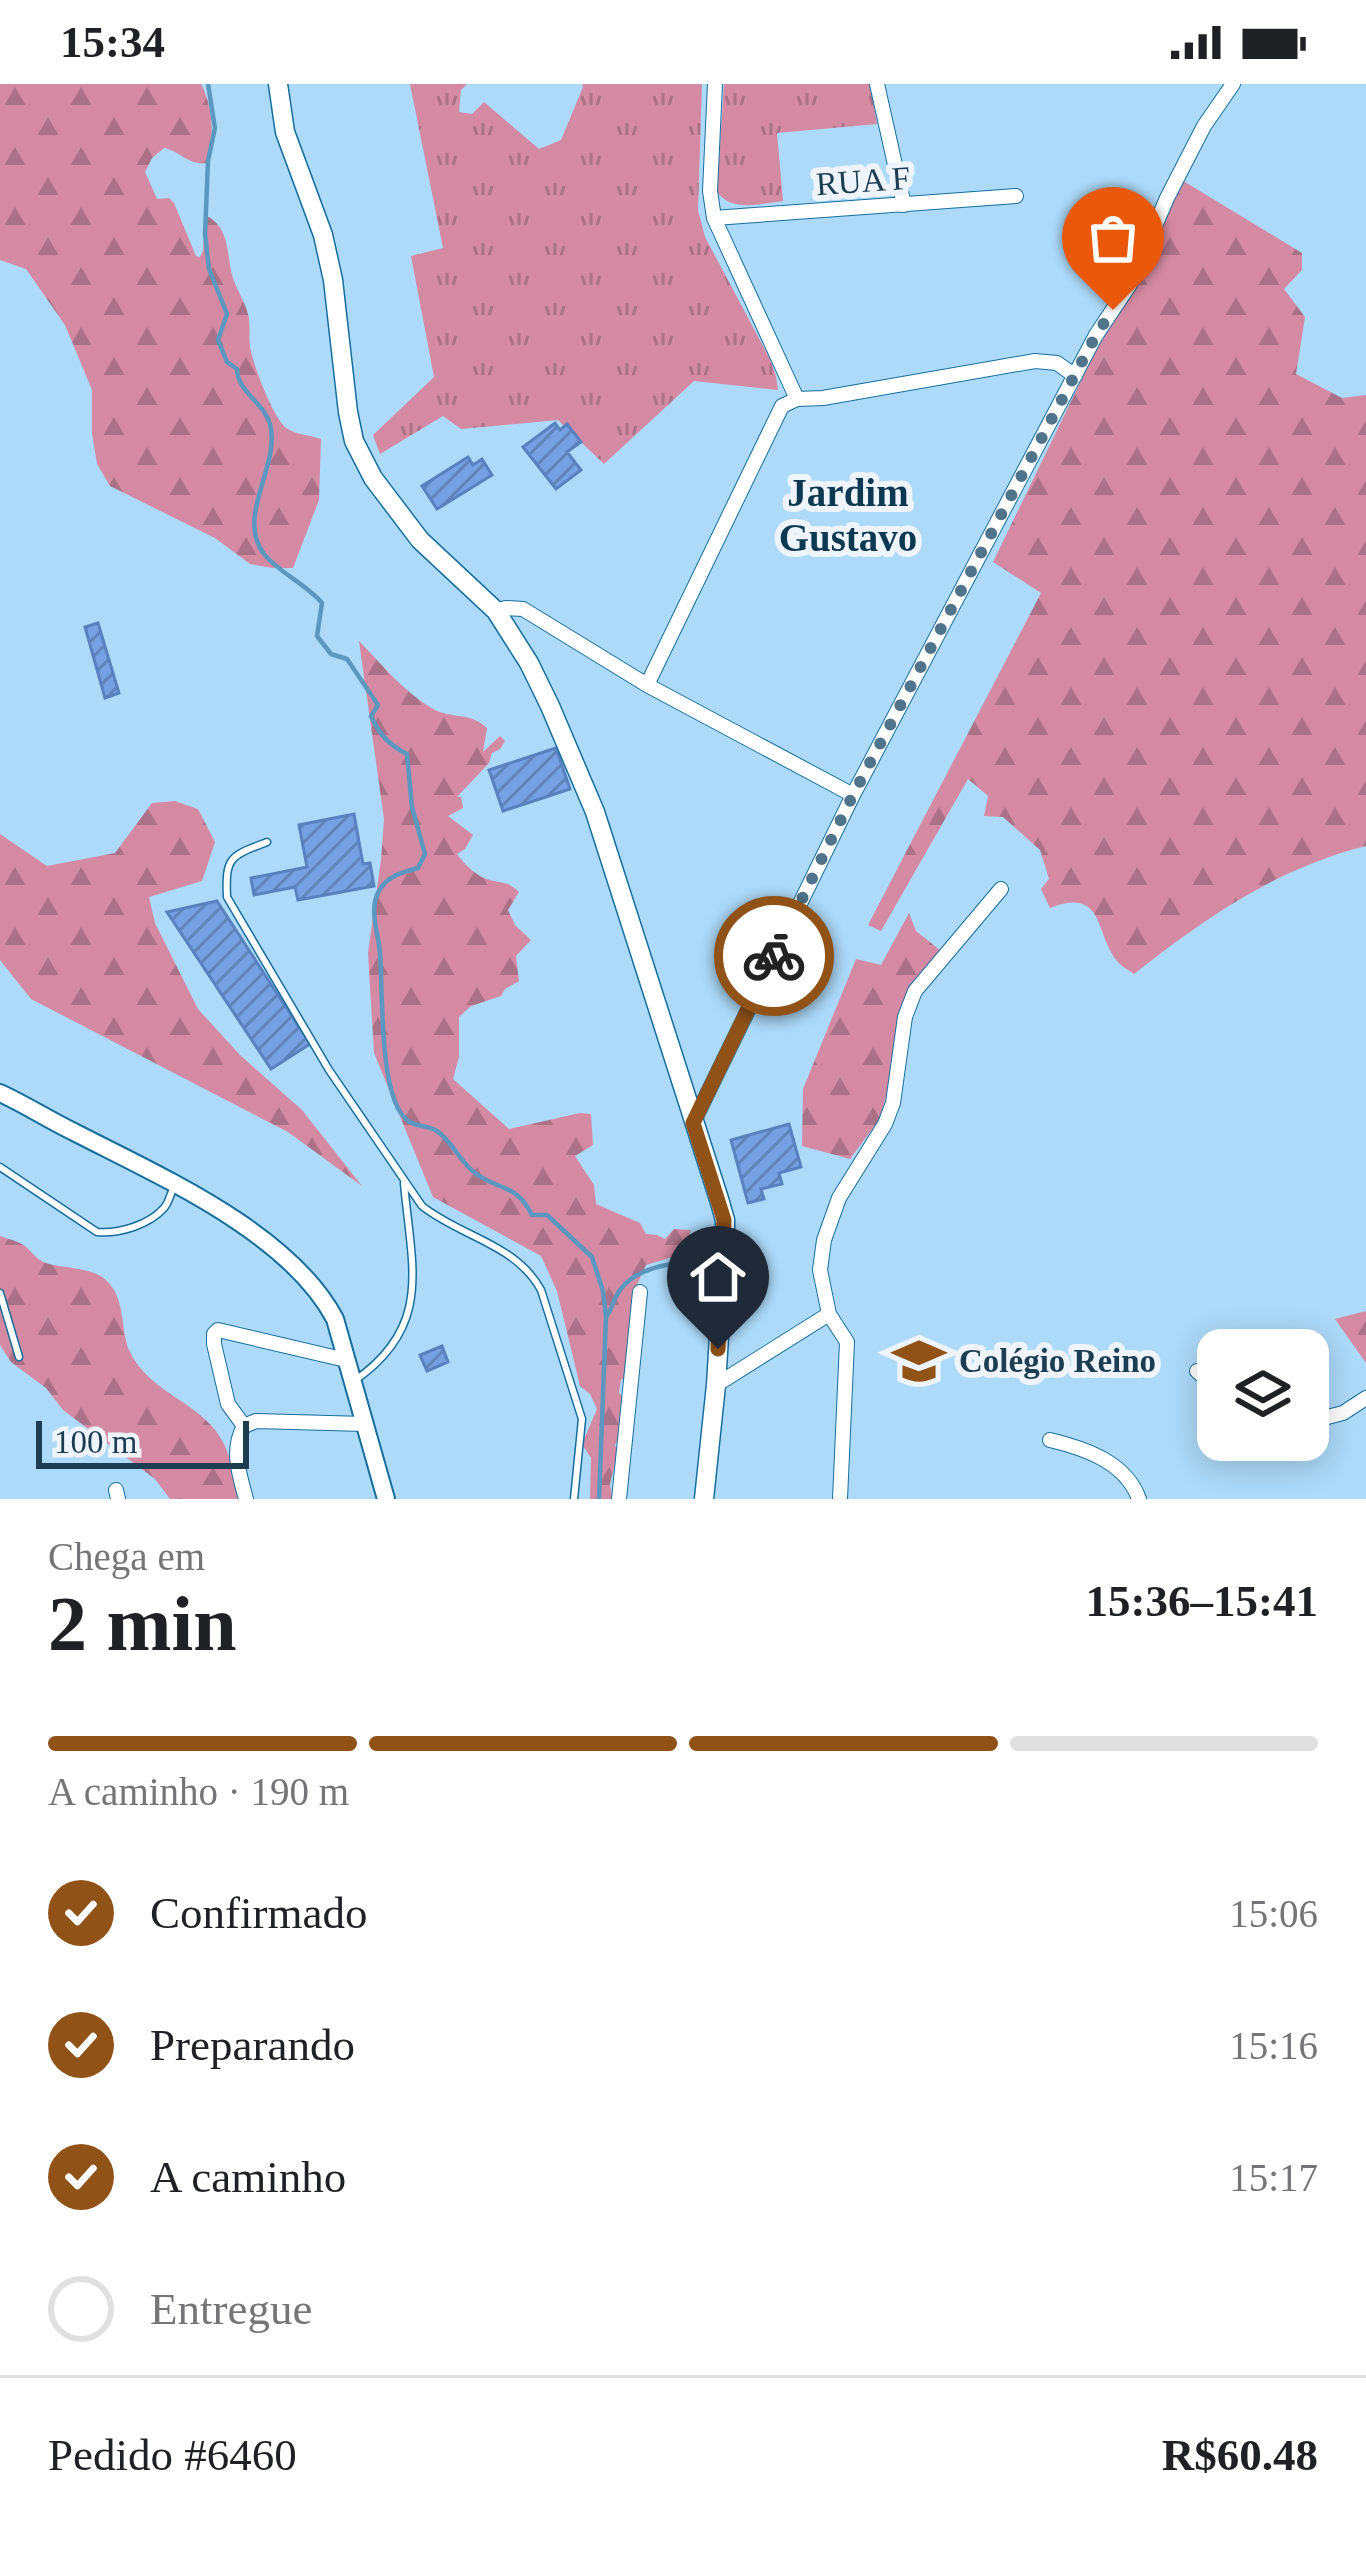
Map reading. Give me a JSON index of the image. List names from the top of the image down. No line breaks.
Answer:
{"streets":{"street":["RUA F"]},"districts":["Jardim Gustavo"],"places":{"school or university":["Colégio Reino"]},"scale_bar":"100 m","page":{"status":"15:34","scale":"100 m","heading":["2 min","Chega em","15:36–15:41"],"panel":["Pedido #6460","R$60.48"],"bar":"A caminho · 190 m","list":[["Confirmado","15:06"],["Preparando","15:16"],["A caminho","15:17"],"Entregue"]}}
